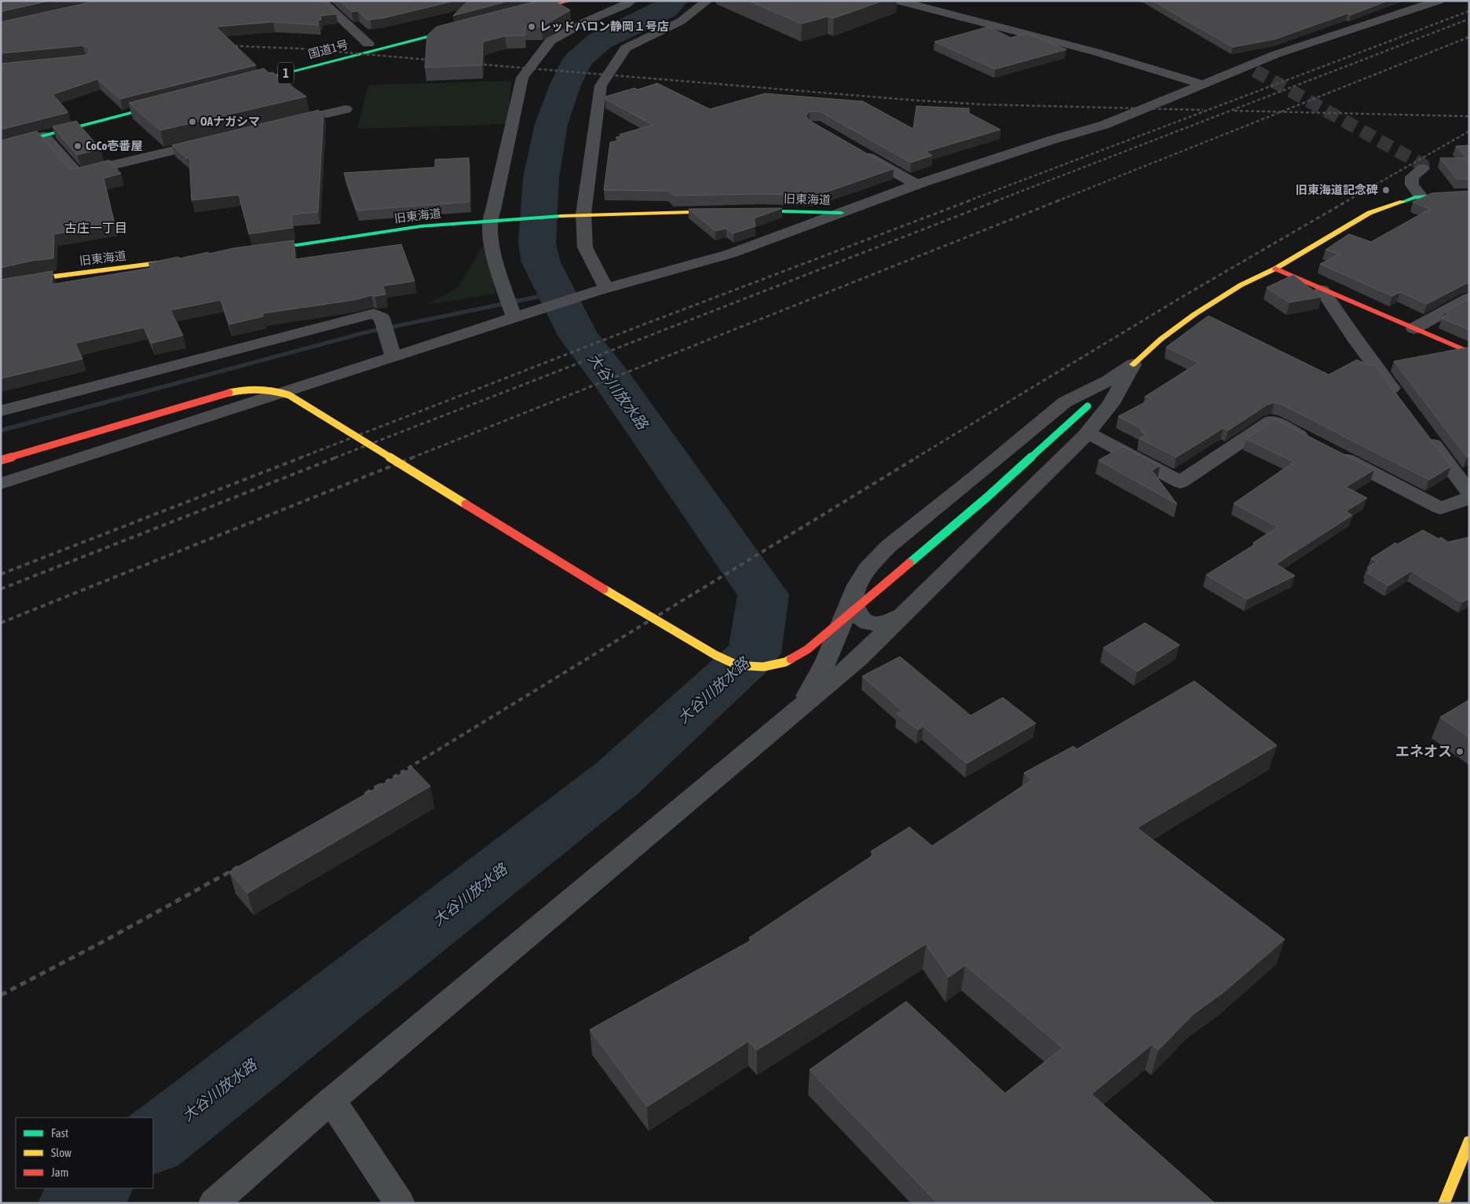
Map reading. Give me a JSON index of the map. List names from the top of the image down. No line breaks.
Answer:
{"streets":{"main road":["国道1号","1","旧東海道"]},"districts":["古庄一丁目"],"water":["大谷川放水路"],"places":["レッドバロン静岡１号店","OAナガシマ","CoCo壱番屋","旧東海道記念碑","エネオス"],"legend":["Fast","Slow","Jam"]}
